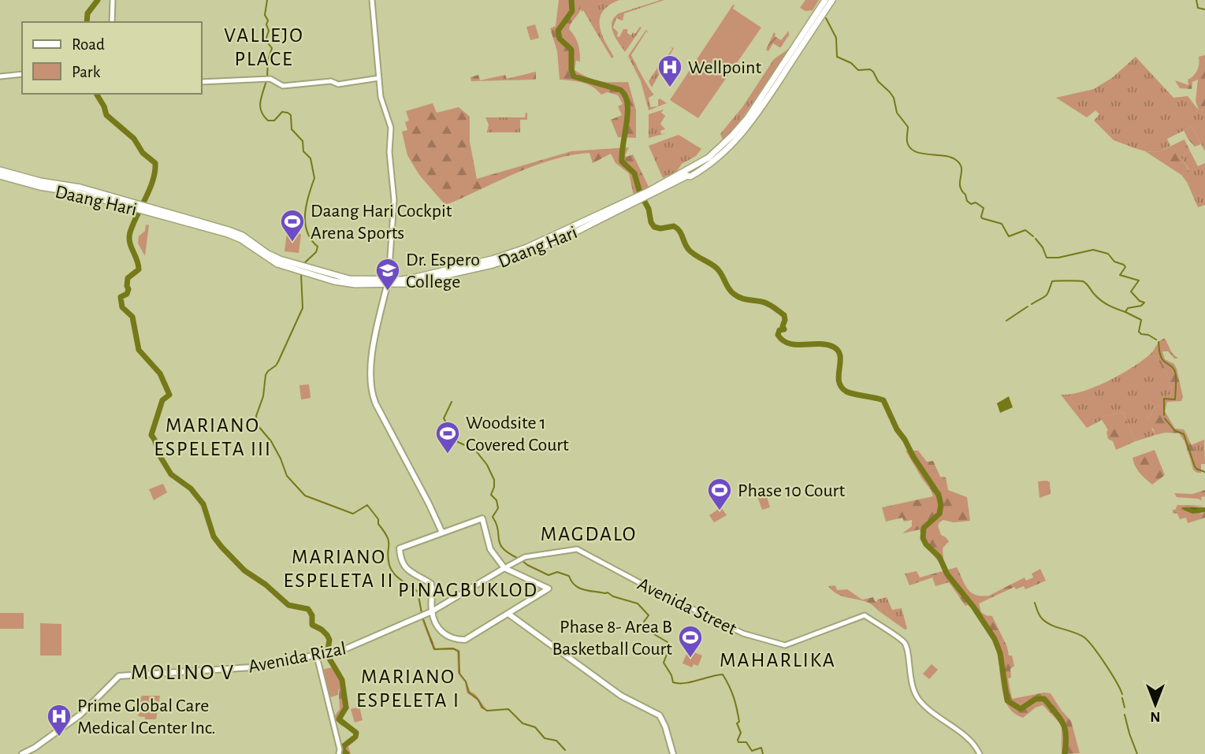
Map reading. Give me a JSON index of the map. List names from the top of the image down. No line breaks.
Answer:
{"streets":{"main road":["Daang Hari","Avenida Rizal"],"street":["Avenida Street"]},"crossings":[["Avenida Street","Avenida Rizal"]],"districts":["VALLEJO PLACE","MARIANO ESPELETA III","MAGDALO","MARIANO ESPELETA II","PINAGBUKLOD","MAHARLIKA","MOLINO V","MARIANO ESPELETA I"],"places":{"hospital":["Wellpoint","Prime Global Care Medical Center Inc."],"sports":["Daang Hari Cockpit Arena Sports","Woodsite 1 Covered Court","Phase 10 Court","Phase 8- Area B Basketball Court"],"school or university":["Dr. Espero College"]},"legend":["Road","Park"],"north":"bottom"}
